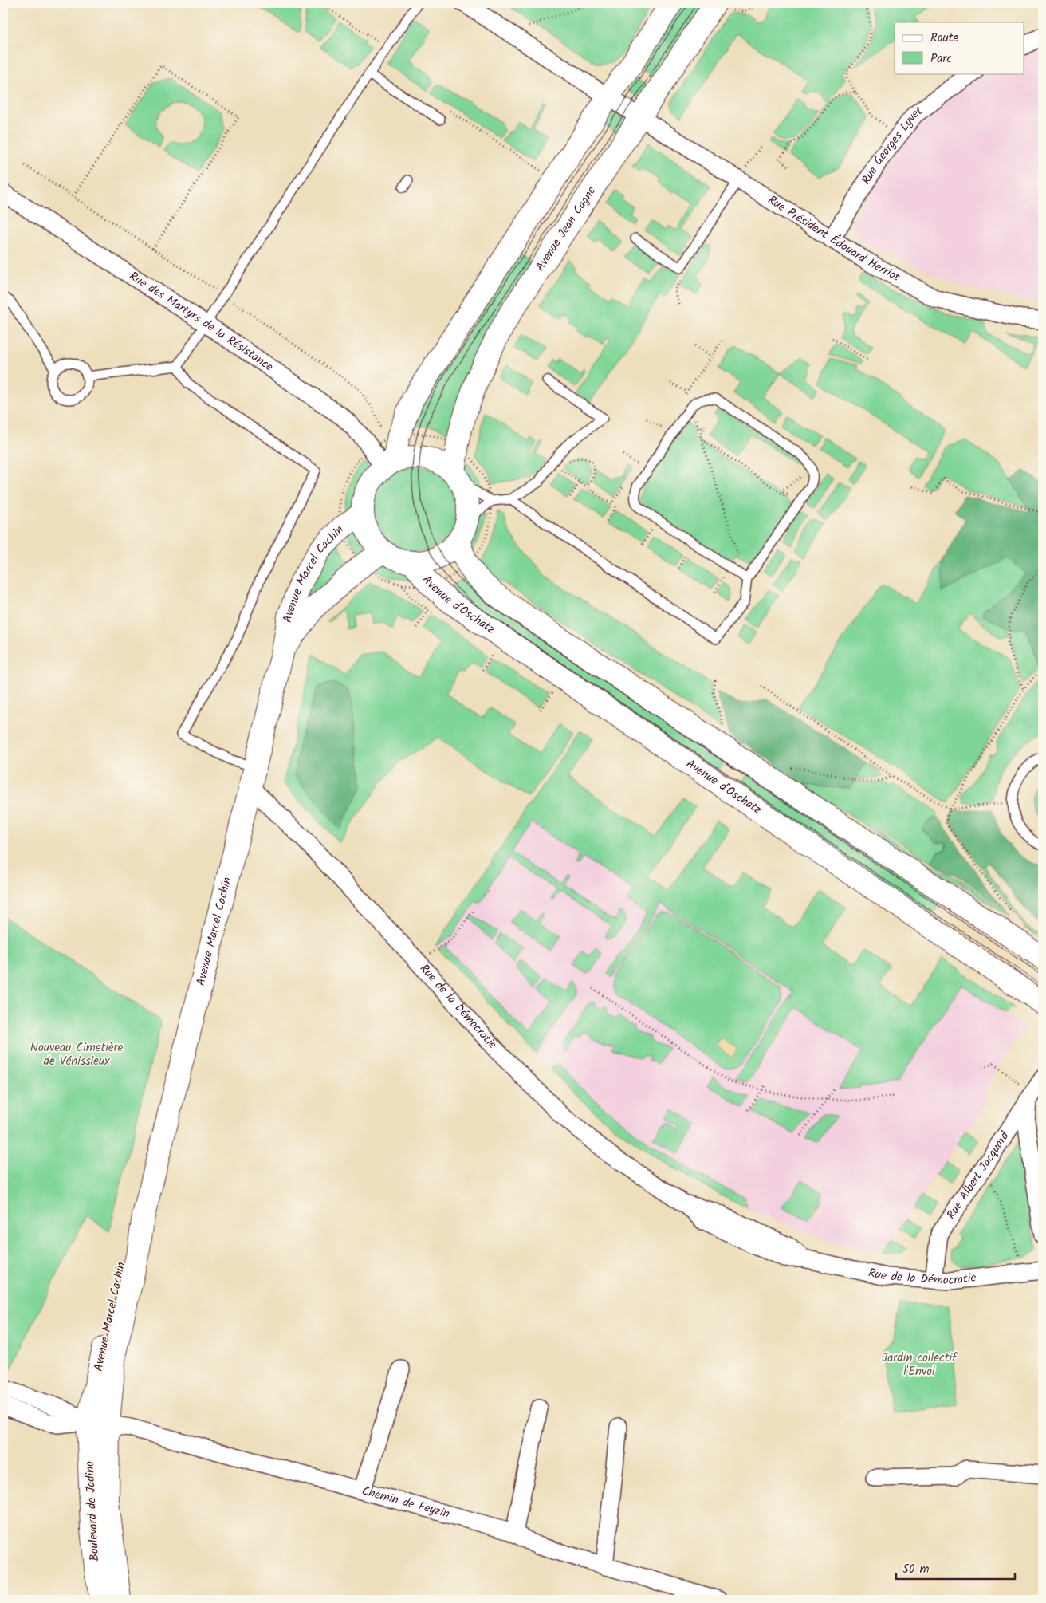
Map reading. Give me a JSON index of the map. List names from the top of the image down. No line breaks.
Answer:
{"streets":{"street":["Rue Georges Lyvet","Avenue Jean Cagne","Rue Président Édouard Herriot","Rue des Martyrs de la Résistance","Avenue Marcel Cachin","Avenue d'Oschatz","Rue de la Démocratie","Rue Albert Jacquard","Chemin de Feyzin","Boulevard de Jodino"]},"crossings":[["Rue Georges Lyvet","Rue Président Édouard Herriot"],["Avenue Jean Cagne","Rue Président Édouard Herriot"],["Avenue Jean Cagne","Rue des Martyrs de la Résistance"],["Avenue Jean Cagne","Avenue Marcel Cachin"],["Avenue Jean Cagne","Avenue d'Oschatz"],["Rue des Martyrs de la Résistance","Avenue Marcel Cachin"],["Rue des Martyrs de la Résistance","Avenue d'Oschatz"],["Avenue Marcel Cachin","Avenue d'Oschatz"],["Avenue Marcel Cachin","Rue de la Démocratie"],["Avenue Marcel Cachin","Chemin de Feyzin"],["Avenue Marcel Cachin","Boulevard de Jodino"],["Rue de la Démocratie","Rue Albert Jacquard"],["Chemin de Feyzin","Boulevard de Jodino"]],"parks":["Nouveau Cimetière de Vénissieux","Jardin collectif l'Envol"],"legend":["Route","Parc"],"scale_bar":"50 m"}
